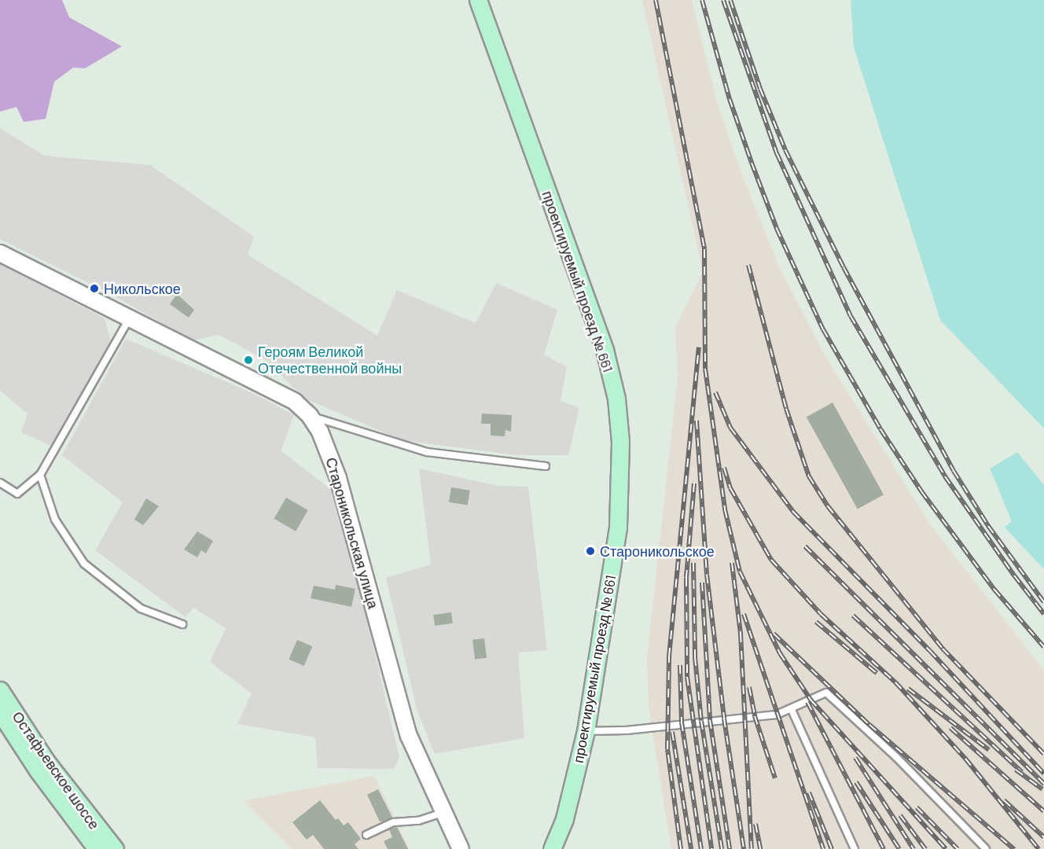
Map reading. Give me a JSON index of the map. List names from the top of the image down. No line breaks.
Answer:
{"streets":{"main road":["проектируемый проезд № 661","Остафьевское шоссе"],"street":["Староникольская улица"]},"places":["Никольское","Героям Великой Отечественной войны","Староникольское"]}
